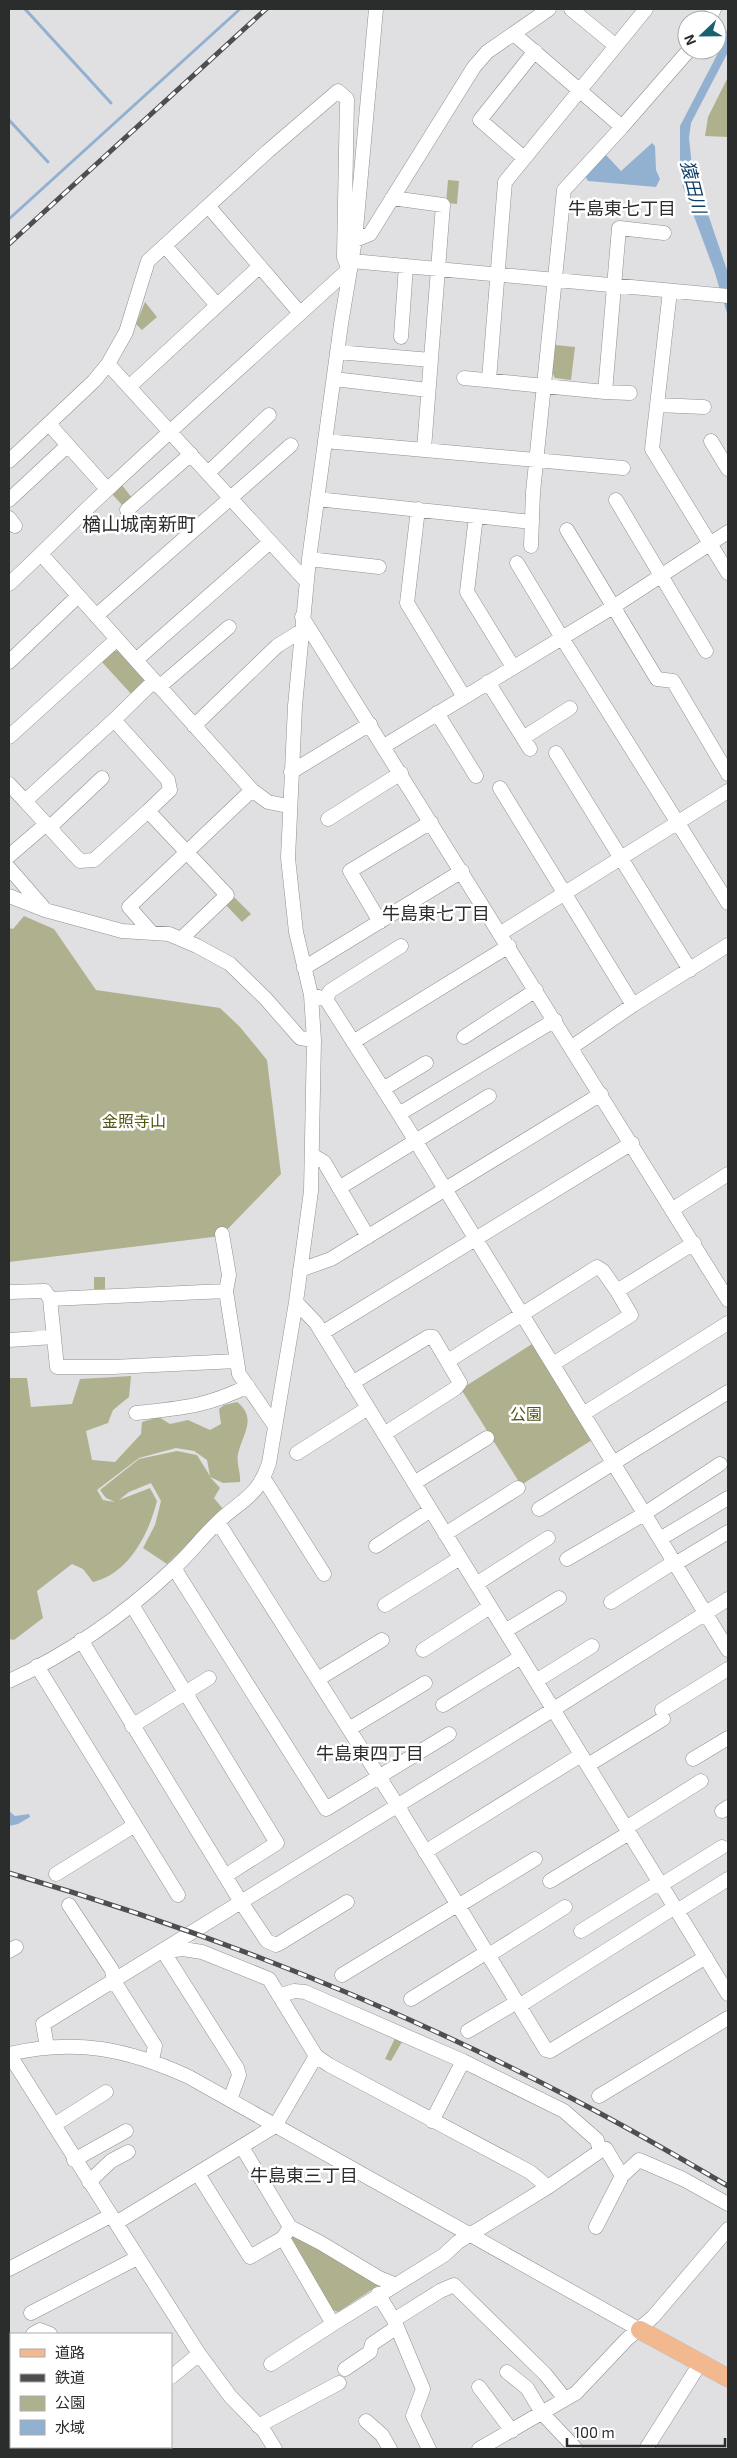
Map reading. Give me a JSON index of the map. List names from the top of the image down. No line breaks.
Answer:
{"districts":["牛島東七丁目","楢山城南新町","牛島東七丁目","牛島東四丁目","牛島東三丁目"],"water":["猿田川"],"parks":["金照寺山","公園"],"legend":["道路","鉄道","公園","水域"],"scale_bar":"100 m","north":"left"}
